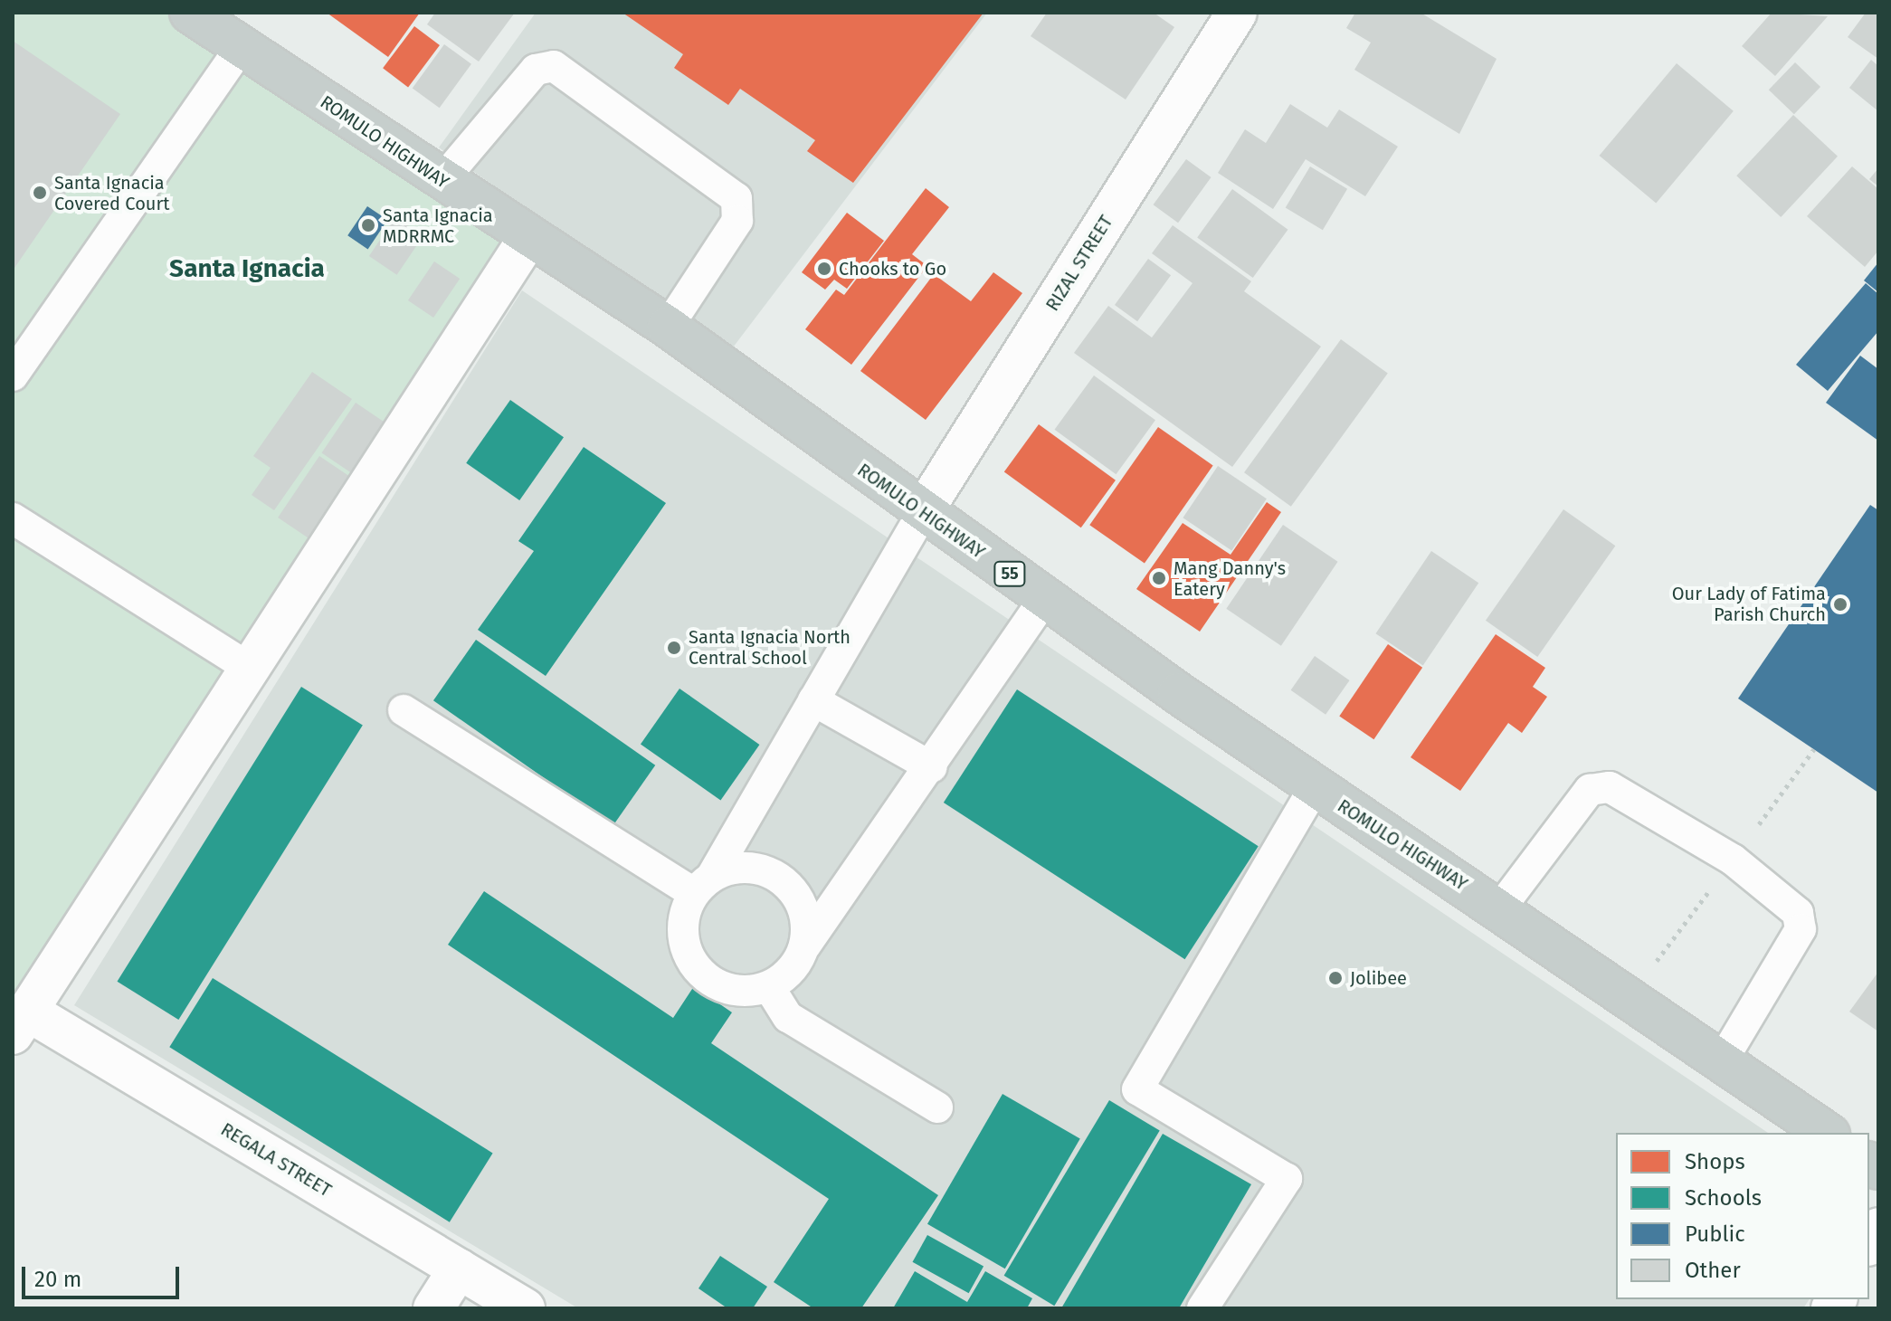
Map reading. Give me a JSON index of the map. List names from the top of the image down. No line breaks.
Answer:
{"streets":{"highway":["ROMULO HIGHWAY","55"],"street":["RIZAL STREET","REGALA STREET"]},"crossings":[["ROMULO HIGHWAY","RIZAL STREET"]],"districts":["Santa Ignacia"],"places":["Santa Ignacia Covered Court","Santa Ignacia MDRRMC","Chooks to Go","Mang Danny's Eatery","Our Lady of Fatima Parish Church","Santa Ignacia North Central School","Jolibee"],"legend":["Shops","Schools","Public","Other"],"scale_bar":"20 m"}
